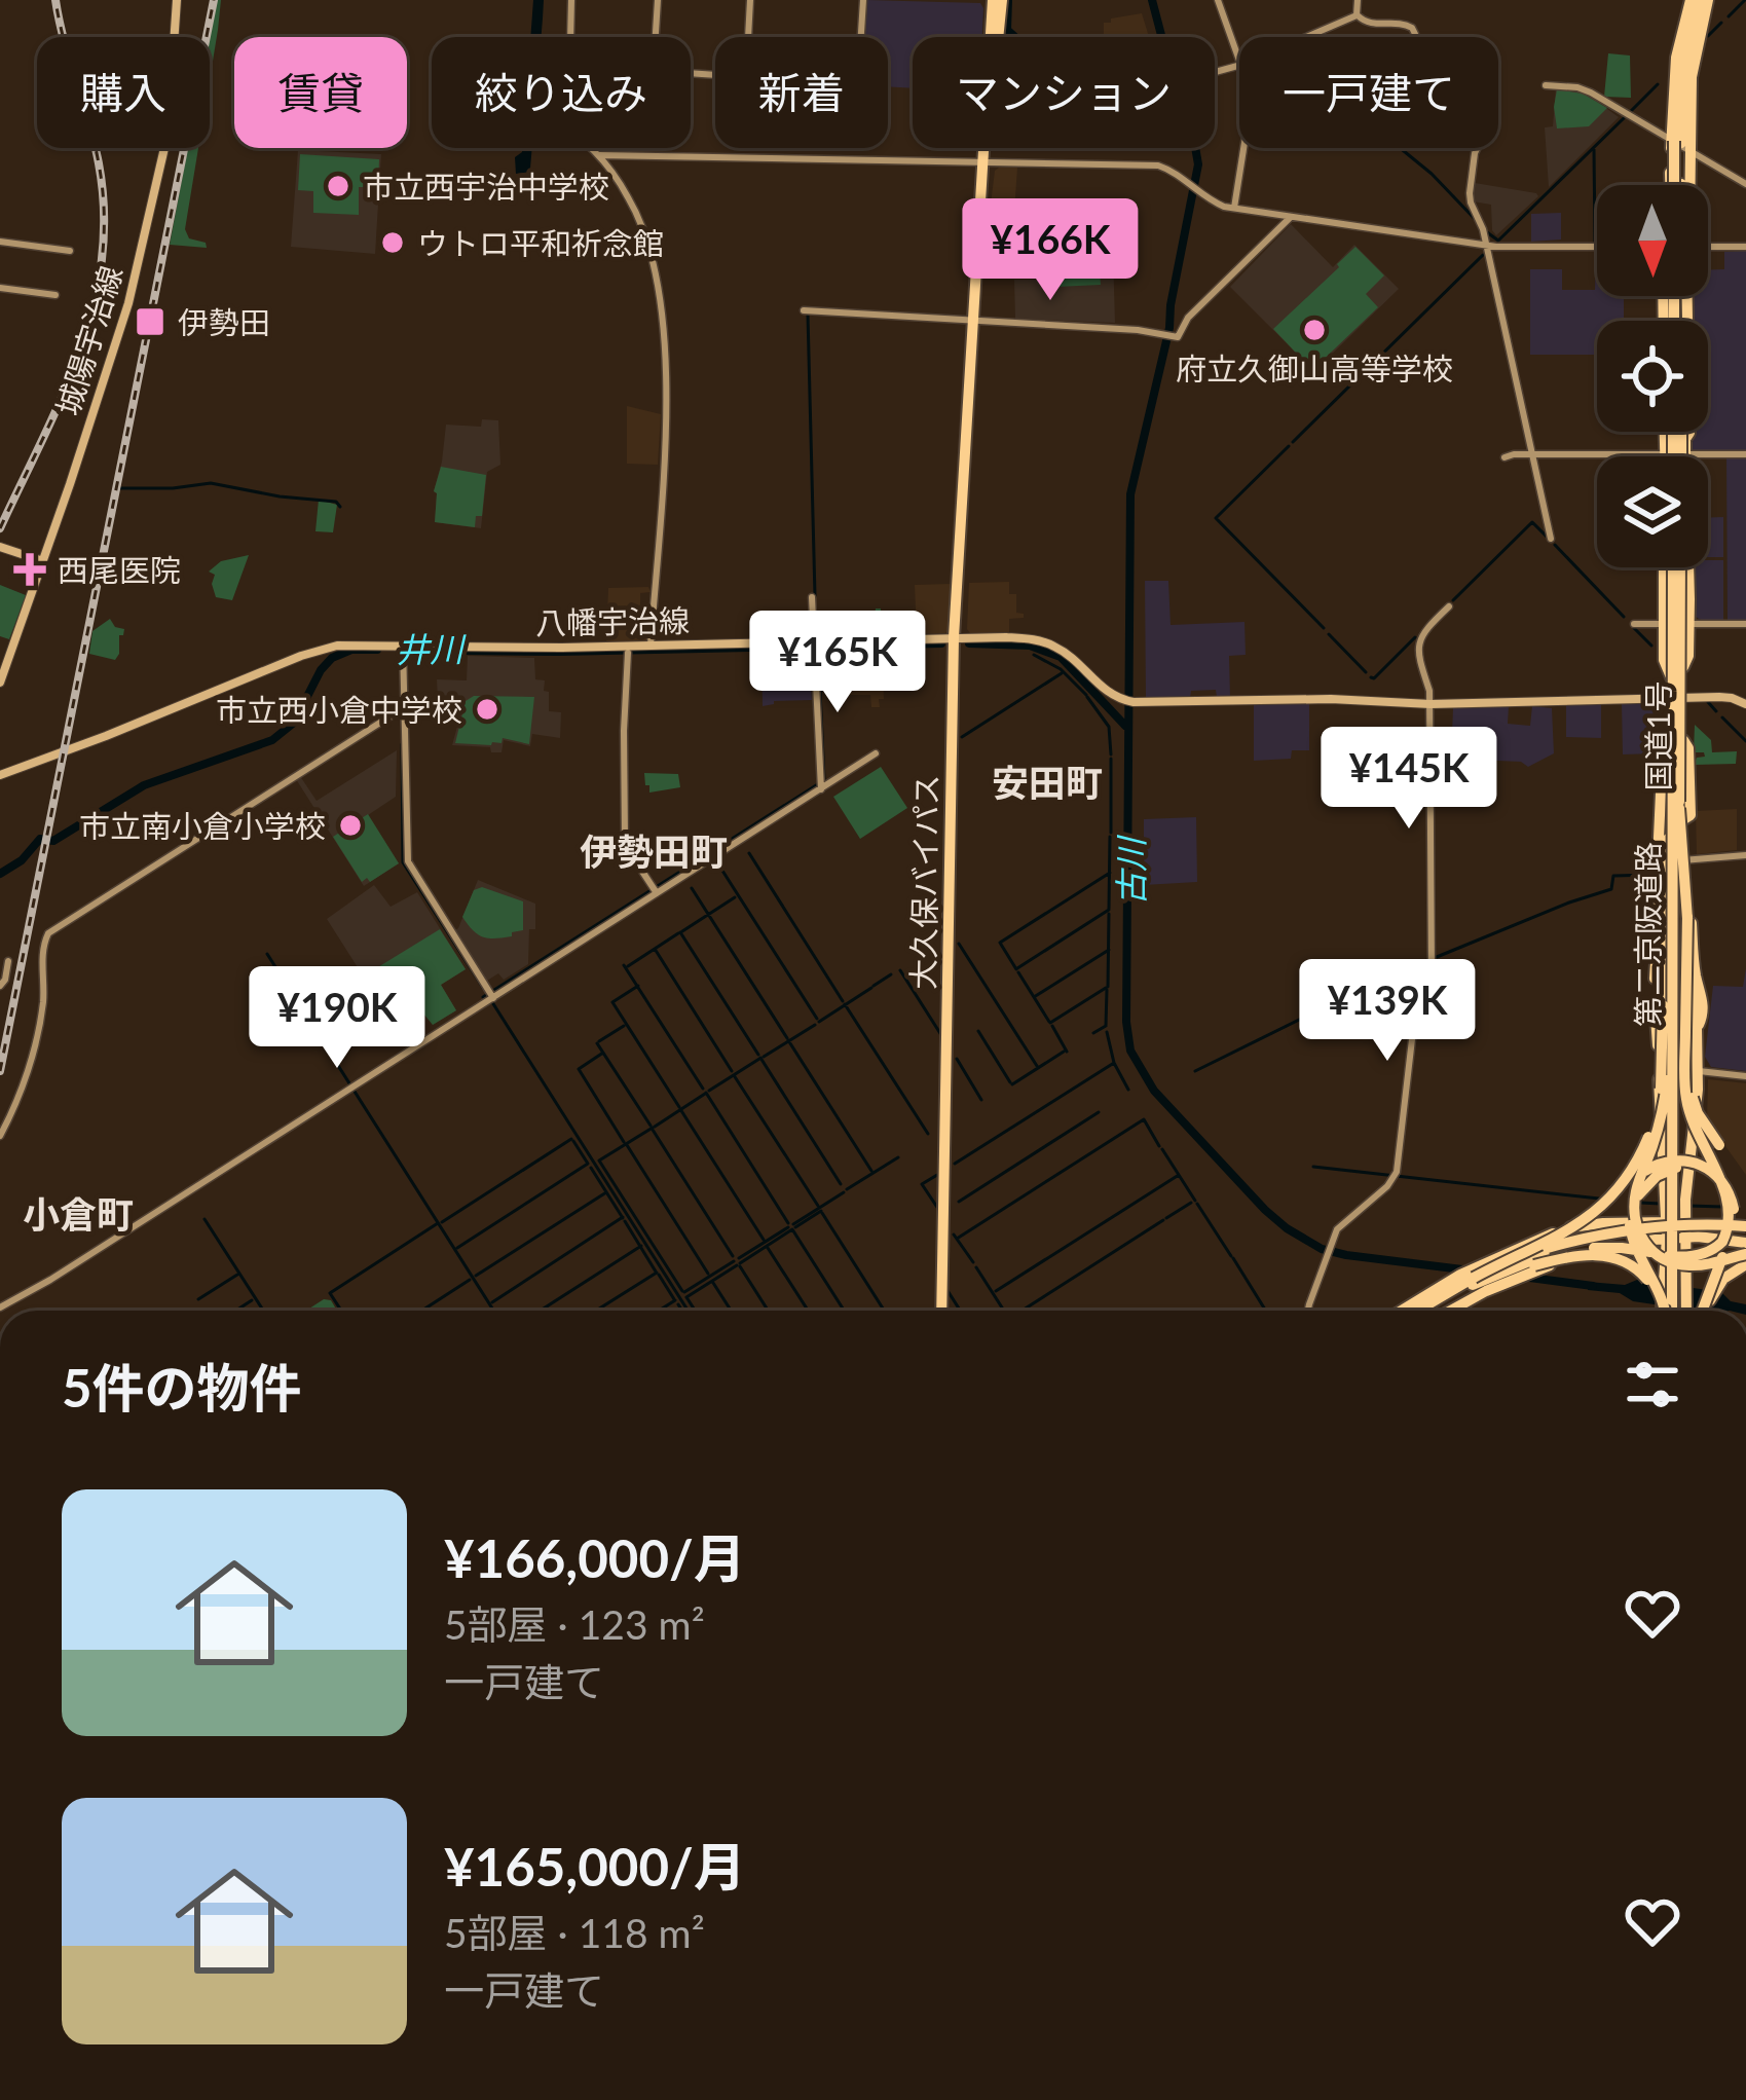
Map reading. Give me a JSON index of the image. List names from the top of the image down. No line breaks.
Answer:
{"streets":{"highway":["国道1号","大久保バイパス","第二京阪道路"],"main road":["城陽宇治線","八幡宇治線"]},"crossings":[["八幡宇治線","国道1号"],["八幡宇治線","大久保バイパス"],["国道1号","第二京阪道路"]],"districts":["安田町","伊勢田町","小倉町"],"water":["井川","古川"],"places":{"other":["市立西宇治中学校","ウトロ平和祈念館","府立久御山高等学校","市立西小倉中学校","市立南小倉小学校"],"transit":["伊勢田"],"health":["西尾医院"]},"north":"bottom","page":{"chip":["購入","賃貸","絞り込み","新着","マンション","一戸建て"],"price":["¥166K","¥165K","¥145K","¥139K","¥190K"],"heading":"5件の物件","list":[{"name":"¥166,000/月","note":"5部屋 · 123 m² · 一戸建て"},{"name":"¥165,000/月","note":"5部屋 · 118 m² · 一戸建て"}]}}
